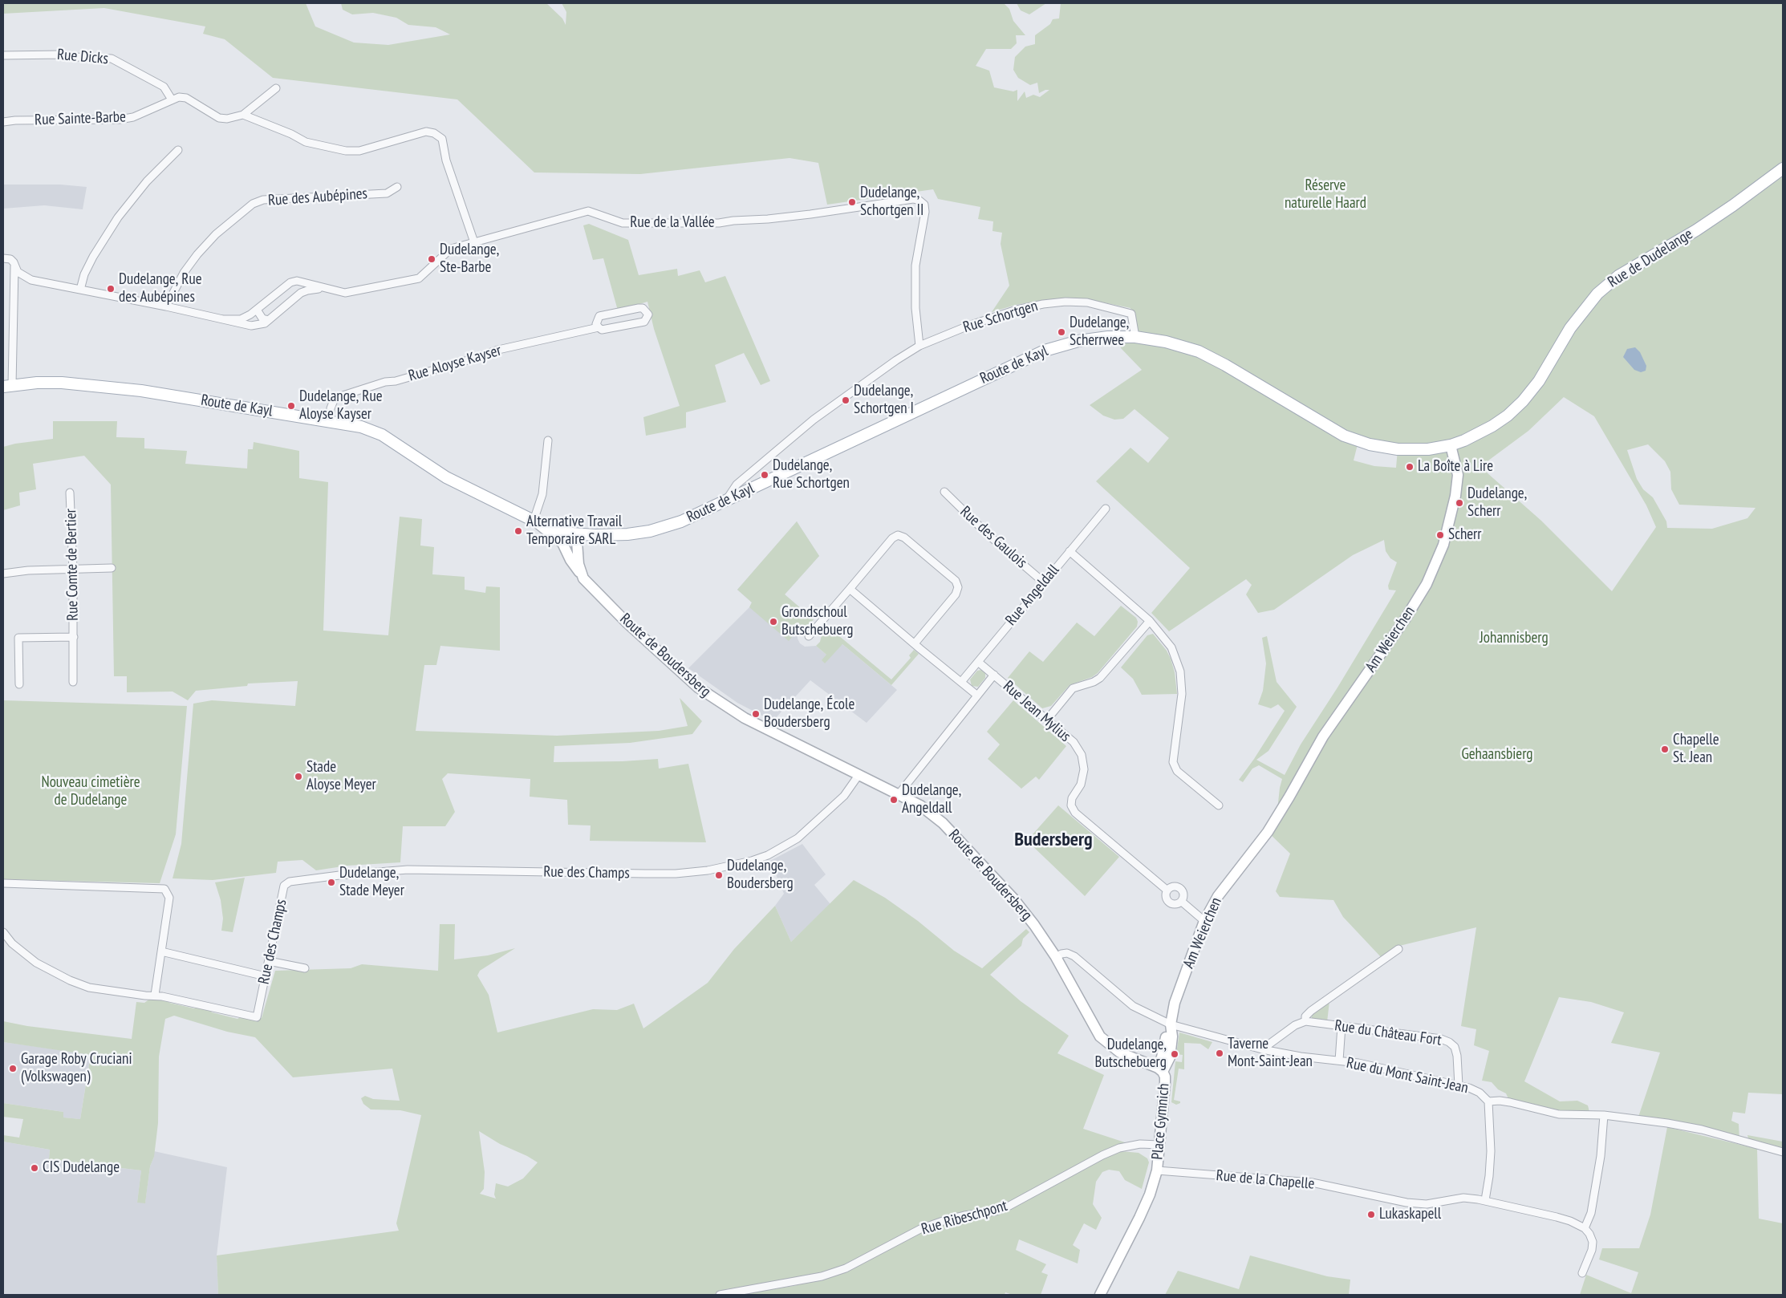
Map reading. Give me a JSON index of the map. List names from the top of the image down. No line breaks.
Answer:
{"streets":{"main road":["Rue de Dudelange","Route de Kayl","Am Weierchen","Route de Boudersberg","Place Gymnich"],"street":["Rue Dicks","Rue Sainte-Barbe","Rue des Aubépines","Rue de la Vallée","Rue Schortgen","Rue Aloyse Kayser","Rue des Gaulois","Rue Comte de Bertier","Rue Angeldall","Rue Jean Mylius","Rue des Champs","Rue du Château Fort","Rue du Mont Saint-Jean","Rue de la Chapelle","Rue Ribeschpont"]},"crossings":[["Rue Dicks","Rue Sainte-Barbe"],["Rue des Aubépines","Rue de la Vallée"],["Rue de la Vallée","Rue Schortgen"],["Rue de la Vallée","Route de Kayl"],["Rue de Dudelange","Route de Kayl"],["Rue de Dudelange","Am Weierchen"],["Rue Schortgen","Route de Kayl"],["Rue Aloyse Kayser","Route de Kayl"],["Route de Kayl","Am Weierchen"],["Route de Kayl","Route de Boudersberg"],["Rue des Gaulois","Rue Angeldall"],["Rue Angeldall","Rue Jean Mylius"],["Am Weierchen","Rue Jean Mylius"],["Am Weierchen","Rue du Mont Saint-Jean"],["Am Weierchen","Place Gymnich"],["Route de Boudersberg","Rue des Champs"],["Route de Boudersberg","Rue du Mont Saint-Jean"],["Route de Boudersberg","Place Gymnich"],["Rue du Château Fort","Rue du Mont Saint-Jean"],["Rue du Mont Saint-Jean","Place Gymnich"],["Place Gymnich","Rue de la Chapelle"],["Place Gymnich","Rue Ribeschpont"]],"districts":["Budersberg"],"parks":["Réserve naturelle Haard","Johannisberg","Gehaansbierg","Nouveau cimetière de Dudelange"],"places":["Dudelange, Schortgen II","Dudelange, Ste-Barbe","Dudelange, Rue des Aubépines","Dudelange, Scherrwee","Dudelange, Schortgen I","Dudelange, Rue Aloyse Kayser","La Boîte à Lire","Dudelange, Rue Schortgen","Dudelange, Scherr","Alternative Travail Temporaire SARL","Scherr","Grondschoul Butschebuerg","Dudelange, École Boudersberg","Chapelle St. Jean","Stade Aloyse Meyer","Dudelange, Angeldall","Dudelange, Boudersberg","Dudelange, Stade Meyer","Taverne Mont-Saint-Jean","Dudelange, Butschebuerg","Garage Roby Cruciani (Volkswagen)","CIS Dudelange","Lukaskapell"]}
